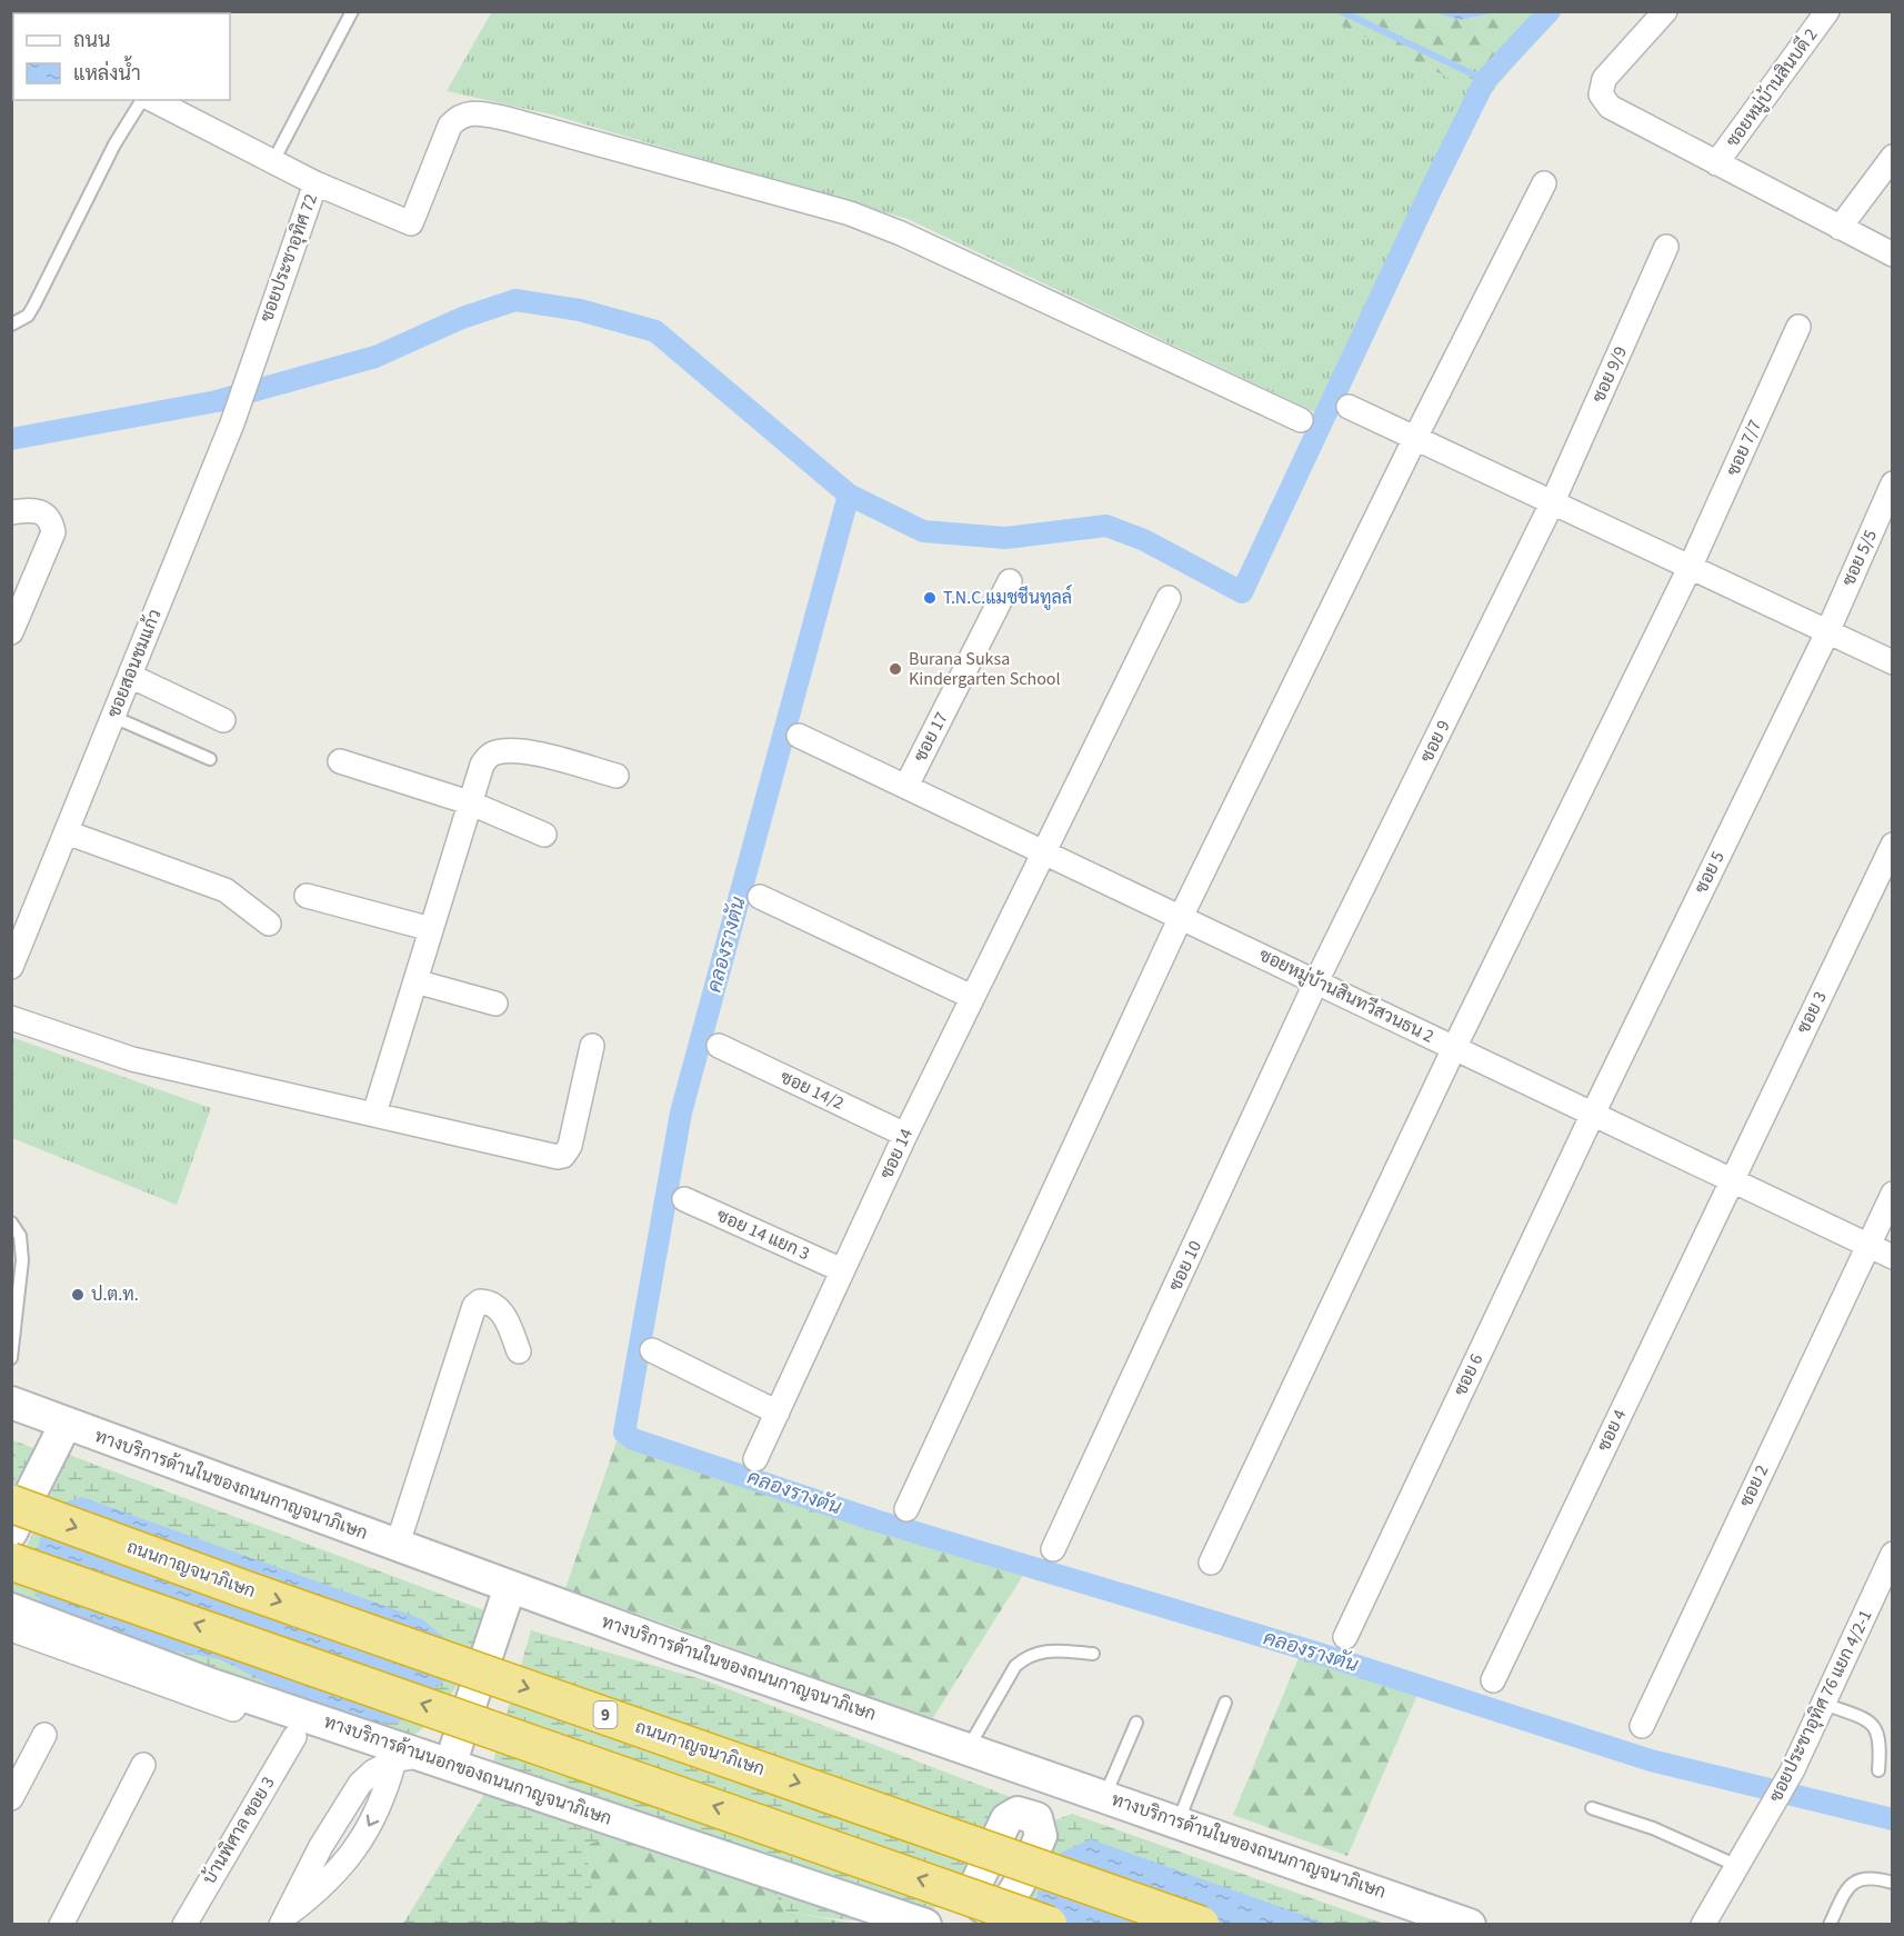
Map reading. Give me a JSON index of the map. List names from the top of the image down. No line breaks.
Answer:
{"streets":{"highway":["ถนนกาญจนาภิเษก","9"],"main road":["ทางบริการด้านในของถนนกาญจนาภิเษก","ทางบริการด้านนอกของถนนกาญจนาภิเษก"],"street":["ซอยหมู่บ้านสินบดี 2","ซอยประชาอุทิศ 72","ซอย 9/9","ซอย 7/7","ซอย 5/5","ซอยสอนชมแก้ว","ซอย 17","ซอย 9","ซอย 5","ซอยหมู่บ้านสินทวีสวนธน 2","ซอย 3","ซอย 14/2","ซอย 14","ซอย 14 แยก 3","ซอย 10","ซอย 6","ซอย 4","ซอย 2","ซอยประชาอุทิศ 76 แยก 4/2-1","บ้านพิศาล ซอย 3"]},"crossings":[["ซอยประชาอุทิศ 72","ซอยสอนชมแก้ว"],["ซอย 9/9","ซอย 9"],["ซอย 7/7","ซอยหมู่บ้านสินทวีสวนธน 2"],["ซอย 5/5","ซอย 5"],["ซอย 17","ซอยหมู่บ้านสินทวีสวนธน 2"],["ซอย 9","ซอยหมู่บ้านสินทวีสวนธน 2"],["ซอย 9","ซอย 10"],["ซอย 5","ซอยหมู่บ้านสินทวีสวนธน 2"],["ซอย 5","ซอย 6"],["ซอยหมู่บ้านสินทวีสวนธน 2","ซอย 3"],["ซอยหมู่บ้านสินทวีสวนธน 2","ซอย 14"],["ซอยหมู่บ้านสินทวีสวนธน 2","ซอย 10"],["ซอยหมู่บ้านสินทวีสวนธน 2","ซอย 6"],["ซอยหมู่บ้านสินทวีสวนธน 2","ซอย 4"],["ซอยหมู่บ้านสินทวีสวนธน 2","ซอย 2"],["ซอย 3","ซอย 4"],["ซอย 14/2","ซอย 14"],["ซอย 14","ซอย 14 แยก 3"]],"water":["คลองรางตัน"],"places":["T.N.C.แมชชีนทูลล์","Burana Suksa Kindergarten School","ป.ต.ท."],"legend":["ถนน","แหล่งน้ำ"]}
